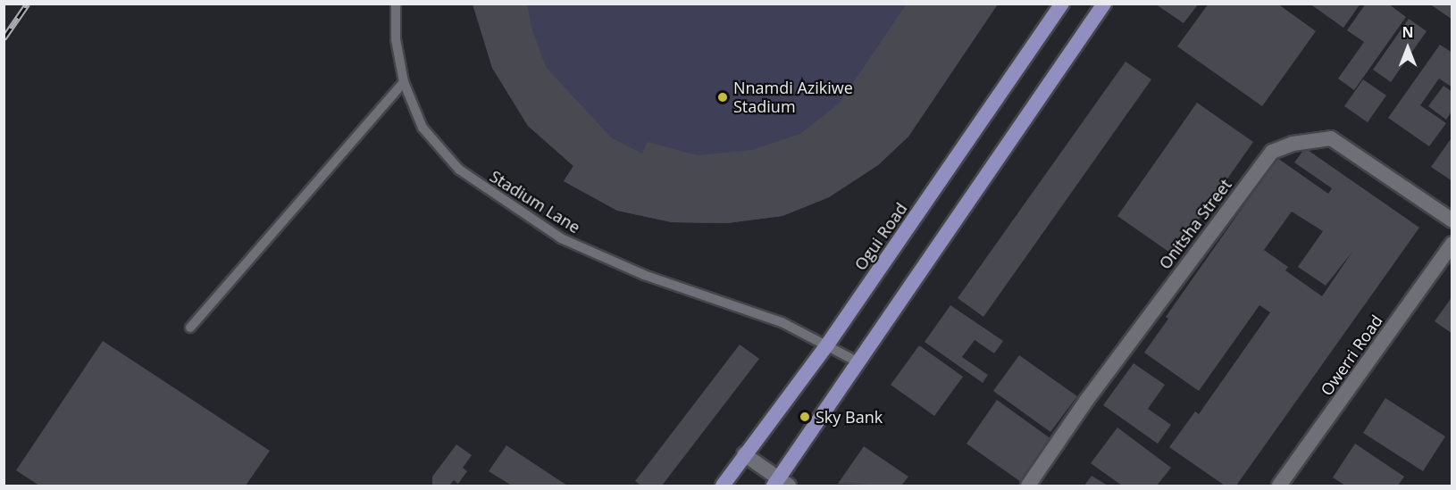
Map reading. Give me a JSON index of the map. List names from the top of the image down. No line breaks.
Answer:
{"streets":{"main road":["Ogui Road"],"street":["Onitsha Street","Owerri Road"],"lane":["Stadium Lane"]},"crossings":[["Stadium Lane","Ogui Road"]],"places":["Nnamdi Azikiwe Stadium","Sky Bank"],"north":"top"}
